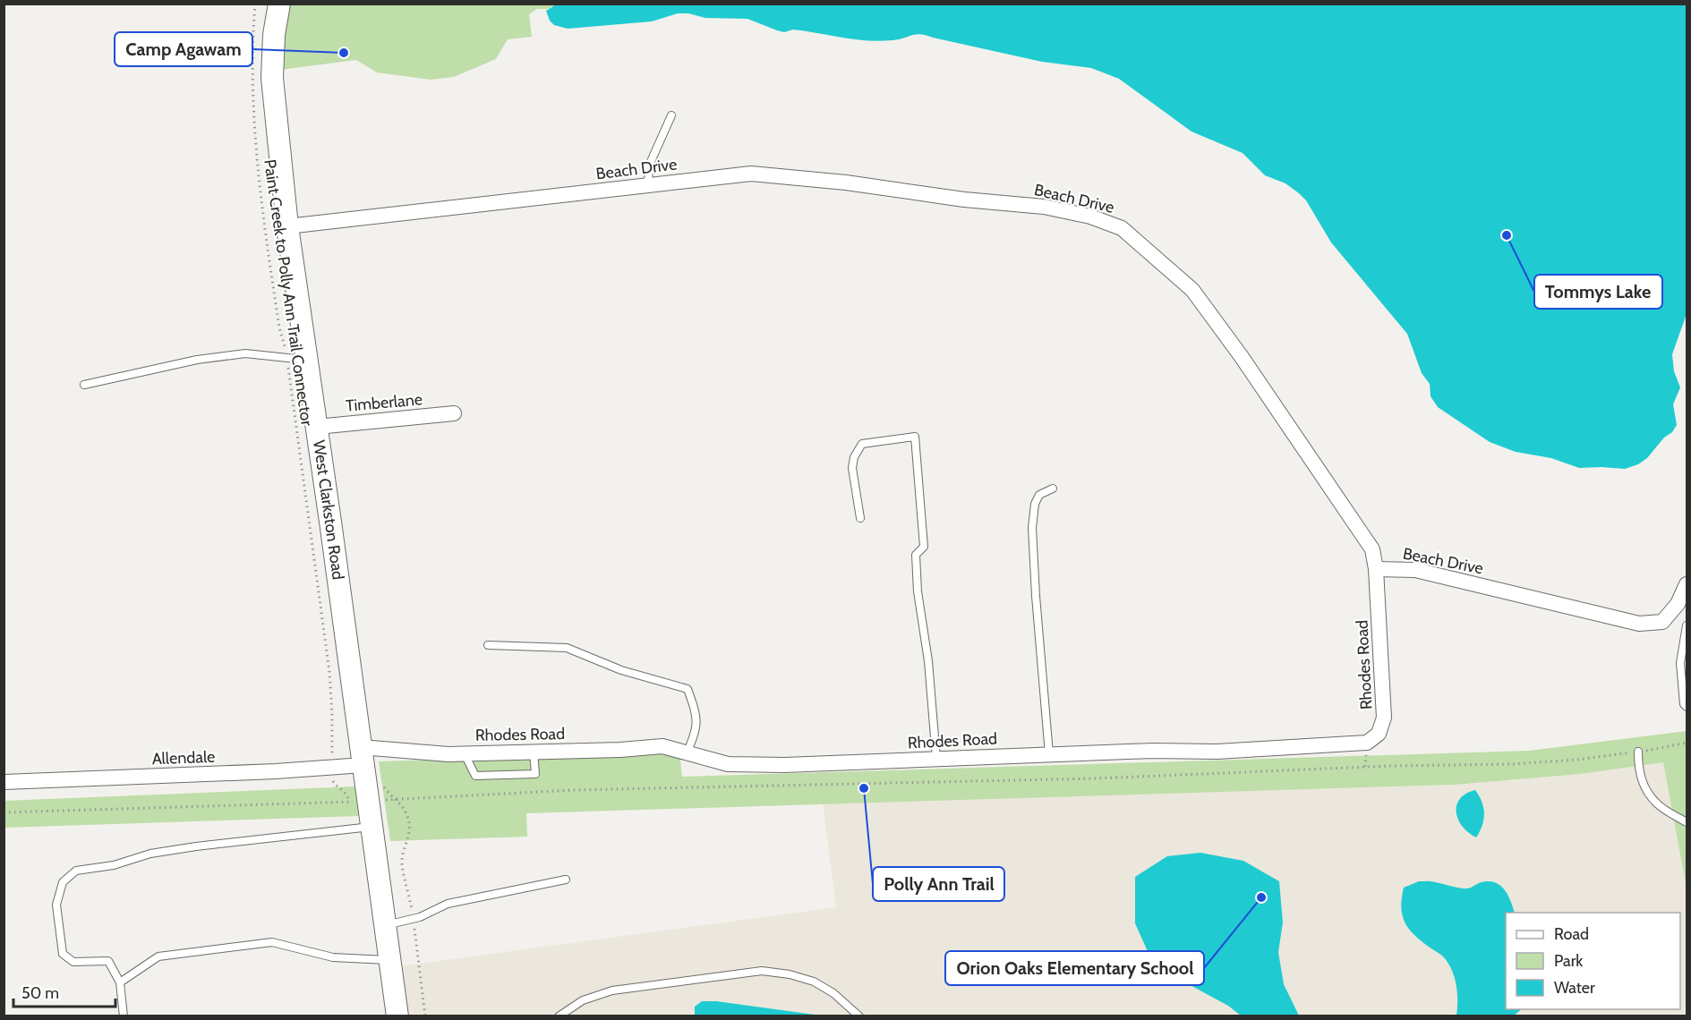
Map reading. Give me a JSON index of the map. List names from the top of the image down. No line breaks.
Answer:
{"streets":{"main road":["West Clarkston Road"],"street":["Beach Drive","Timberlane","Rhodes Road","Allendale"],"path":["Paint Creek to Polly Ann Trail Connector"]},"crossings":[["Beach Drive","West Clarkston Road"],["Beach Drive","Rhodes Road"],["Paint Creek to Polly Ann Trail Connector","West Clarkston Road"],["Paint Creek to Polly Ann Trail Connector","Allendale"],["Timberlane","West Clarkston Road"],["West Clarkston Road","Rhodes Road"],["West Clarkston Road","Allendale"],["Rhodes Road","Allendale"]],"places":["Camp Agawam","Tommys Lake","Polly Ann Trail","Orion Oaks Elementary School"],"legend":["Road","Park","Water"],"scale_bar":"50 m"}
